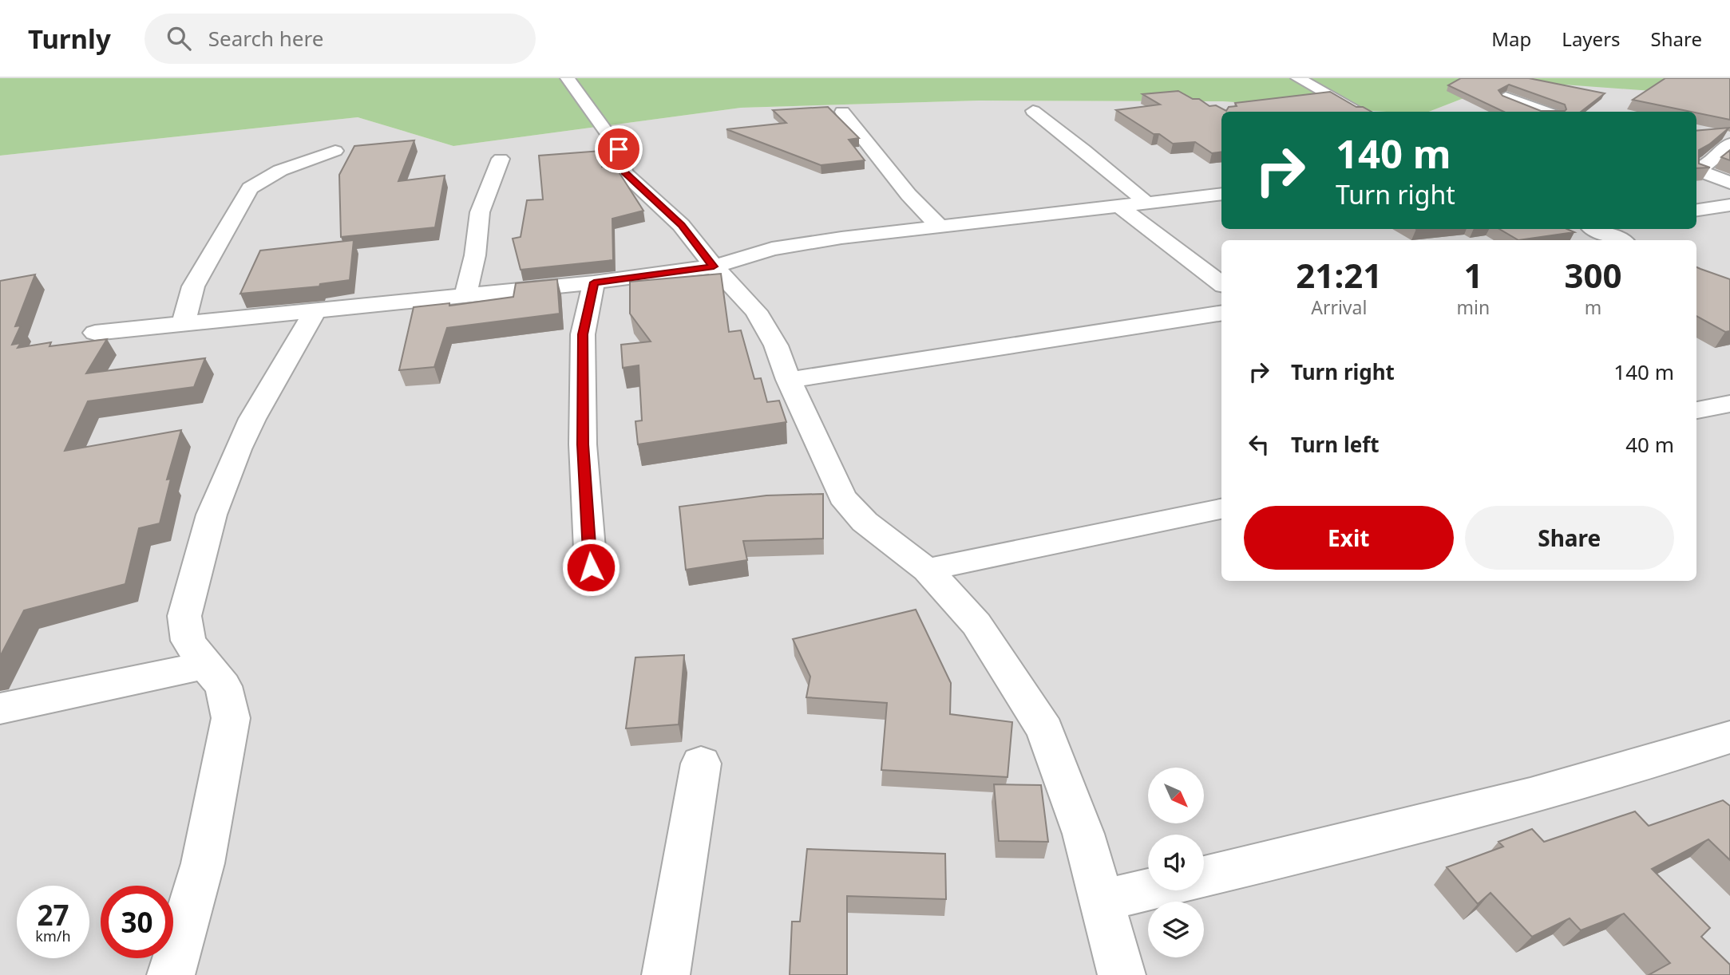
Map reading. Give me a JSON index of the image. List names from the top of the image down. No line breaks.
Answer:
{"north":"bottom right","page":{"header":"Turnly","search":"Search here","nav":["Map","Layers","Share"],"turn":["140 m","Turn right"],"eta":["21:21","Arrival","1","min","300","m"],"list":[{"name":"Turn right","value":"140 m"},{"name":"Turn left","value":"40 m"}],"buttons":["Exit","Share"],"speed":"27 km/h","limit":"30"}}
